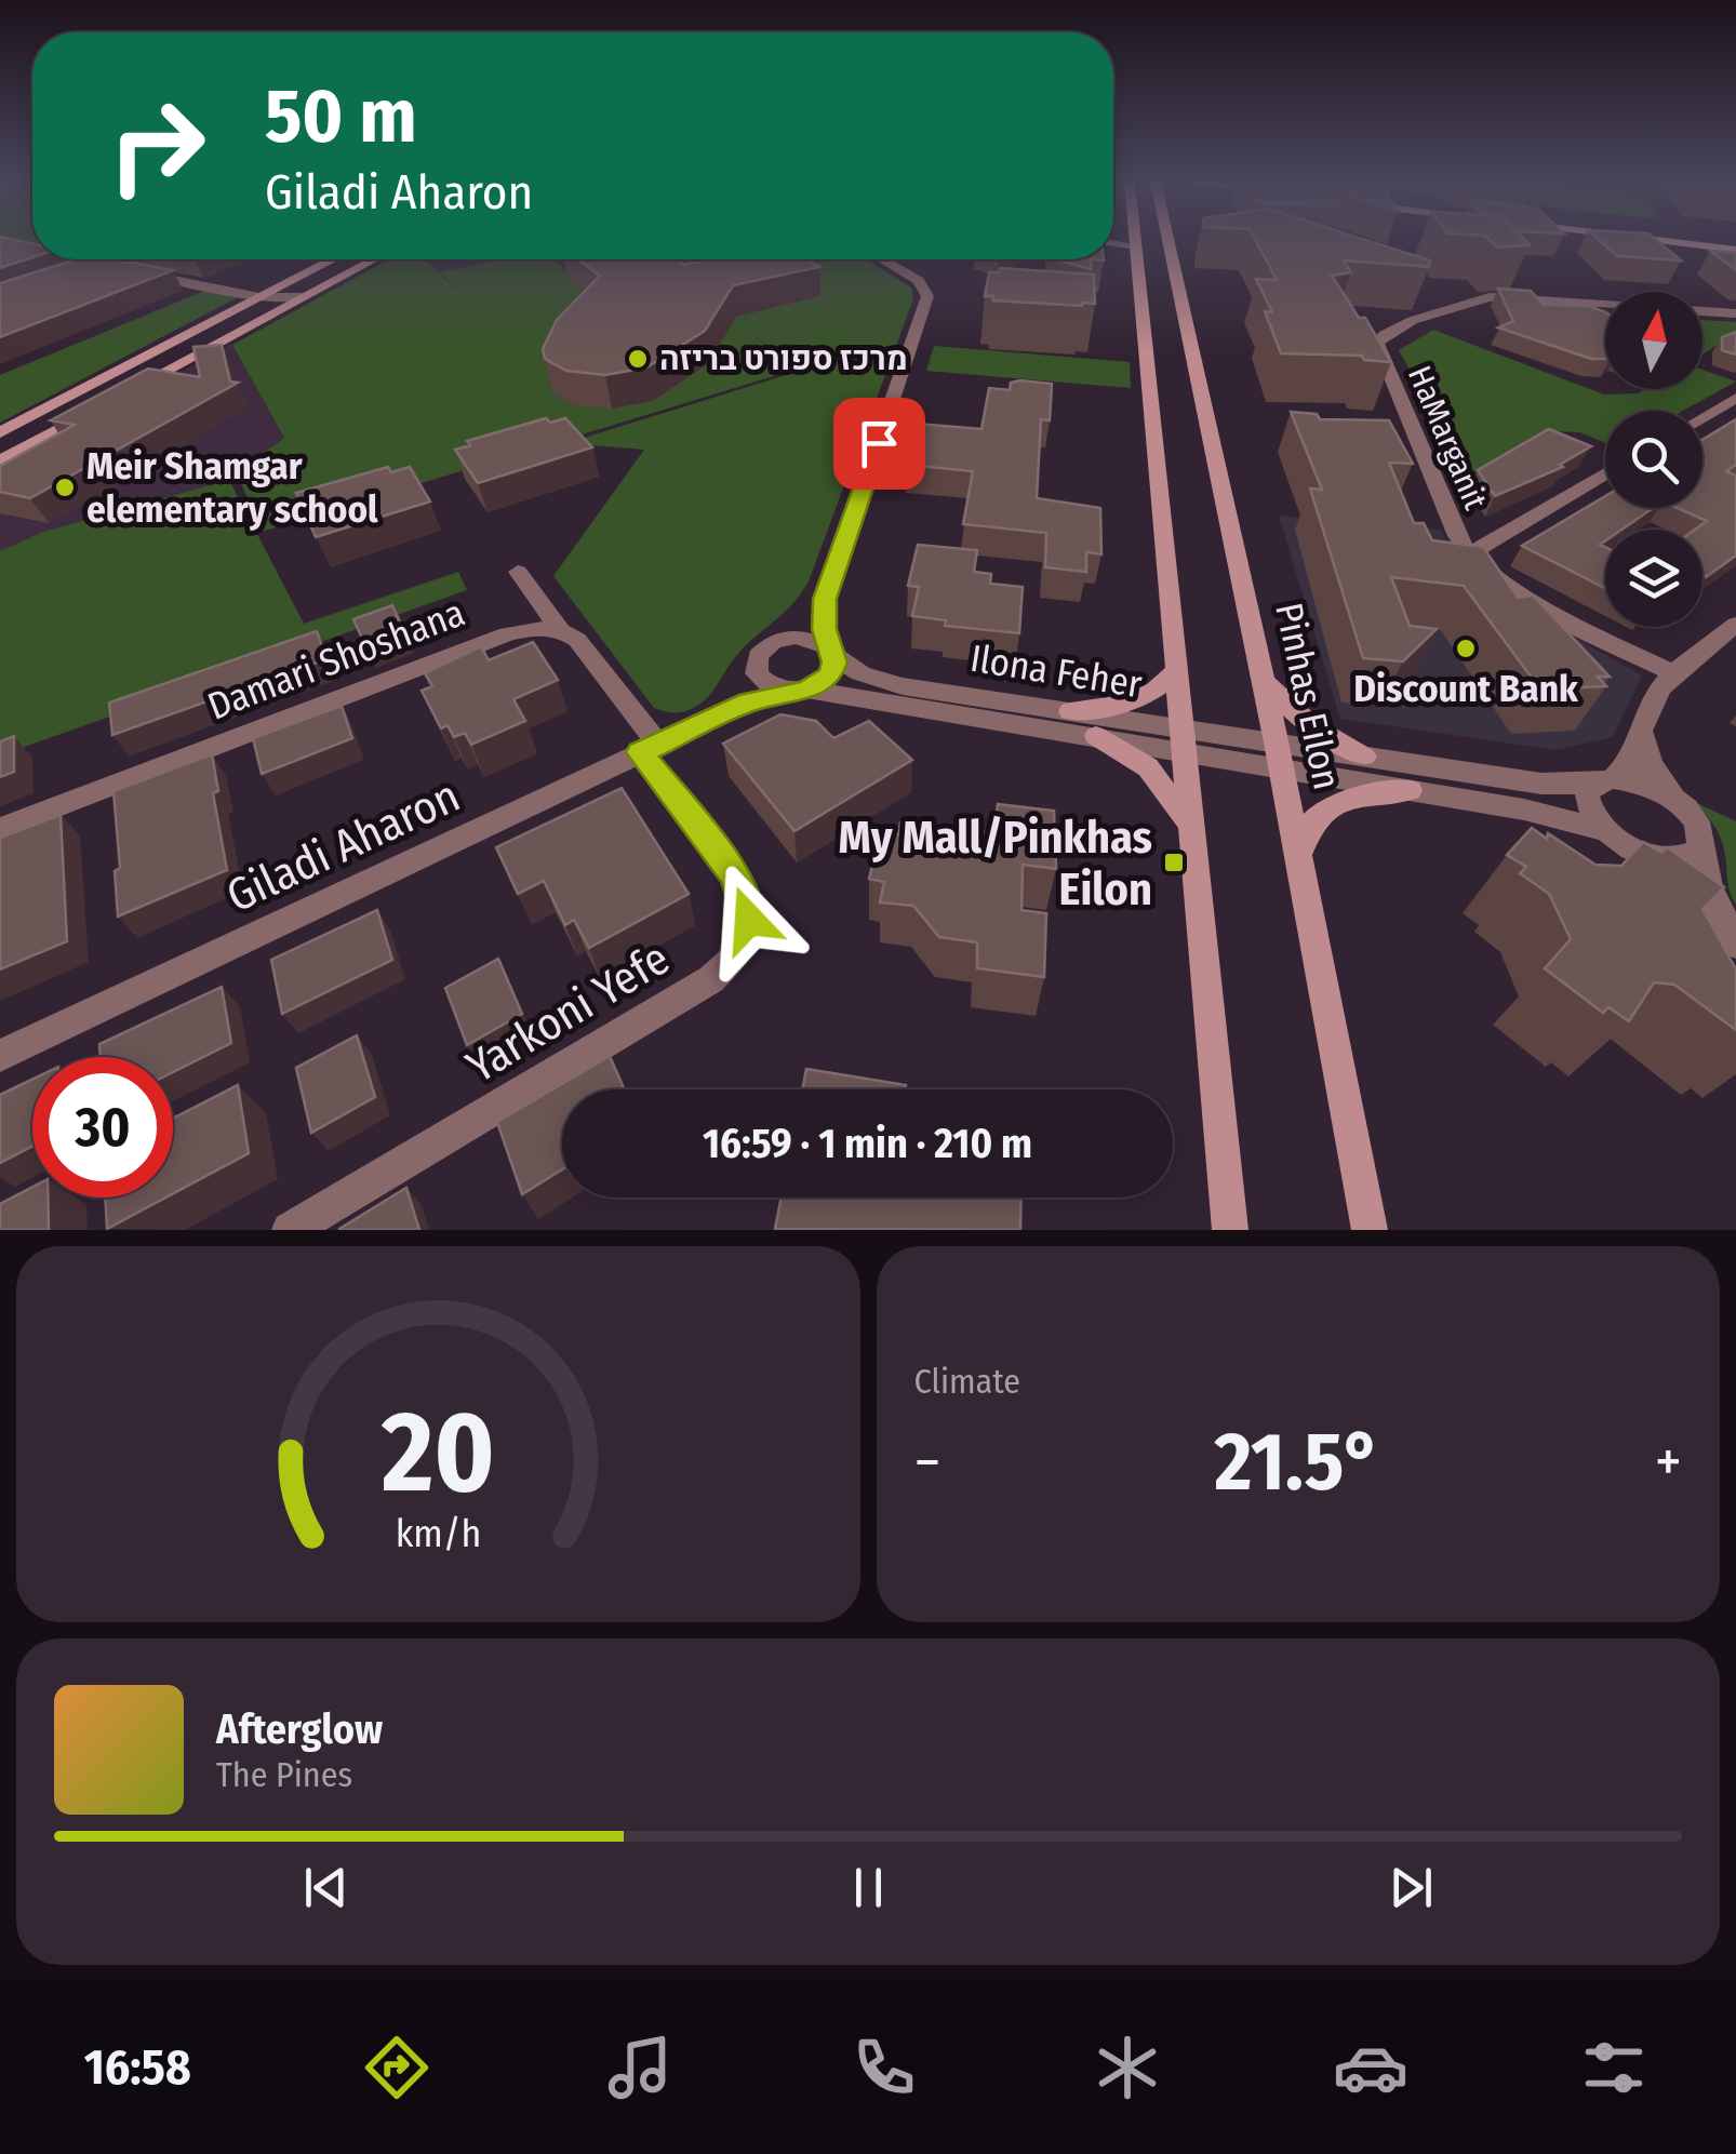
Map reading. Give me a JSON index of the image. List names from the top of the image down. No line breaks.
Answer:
{"streets":{"street":["HaMarganit","Damari Shoshana","Ilona Feher","Pinhas Eilon","Giladi Aharon","Yarkoni Yefe"]},"crossings":[["Ilona Feher","Giladi Aharon"],["Giladi Aharon","Yarkoni Yefe"]],"places":{"other":["מרכז ספורט בריזה","Meir Shamgar elementary school","Discount Bank"],"transit":["My Mall/Pinkhas Eilon"]},"north":"top","page":{"turn":["50 m","Giladi Aharon"],"limit":"30","trip":"16:59 · 1 min · 210 m","tile":"Climate","heat":["−","21.5°","+"],"song":["Afterglow","The Pines"],"tabs":"16:58","gauge":["20","km/h"]}}
